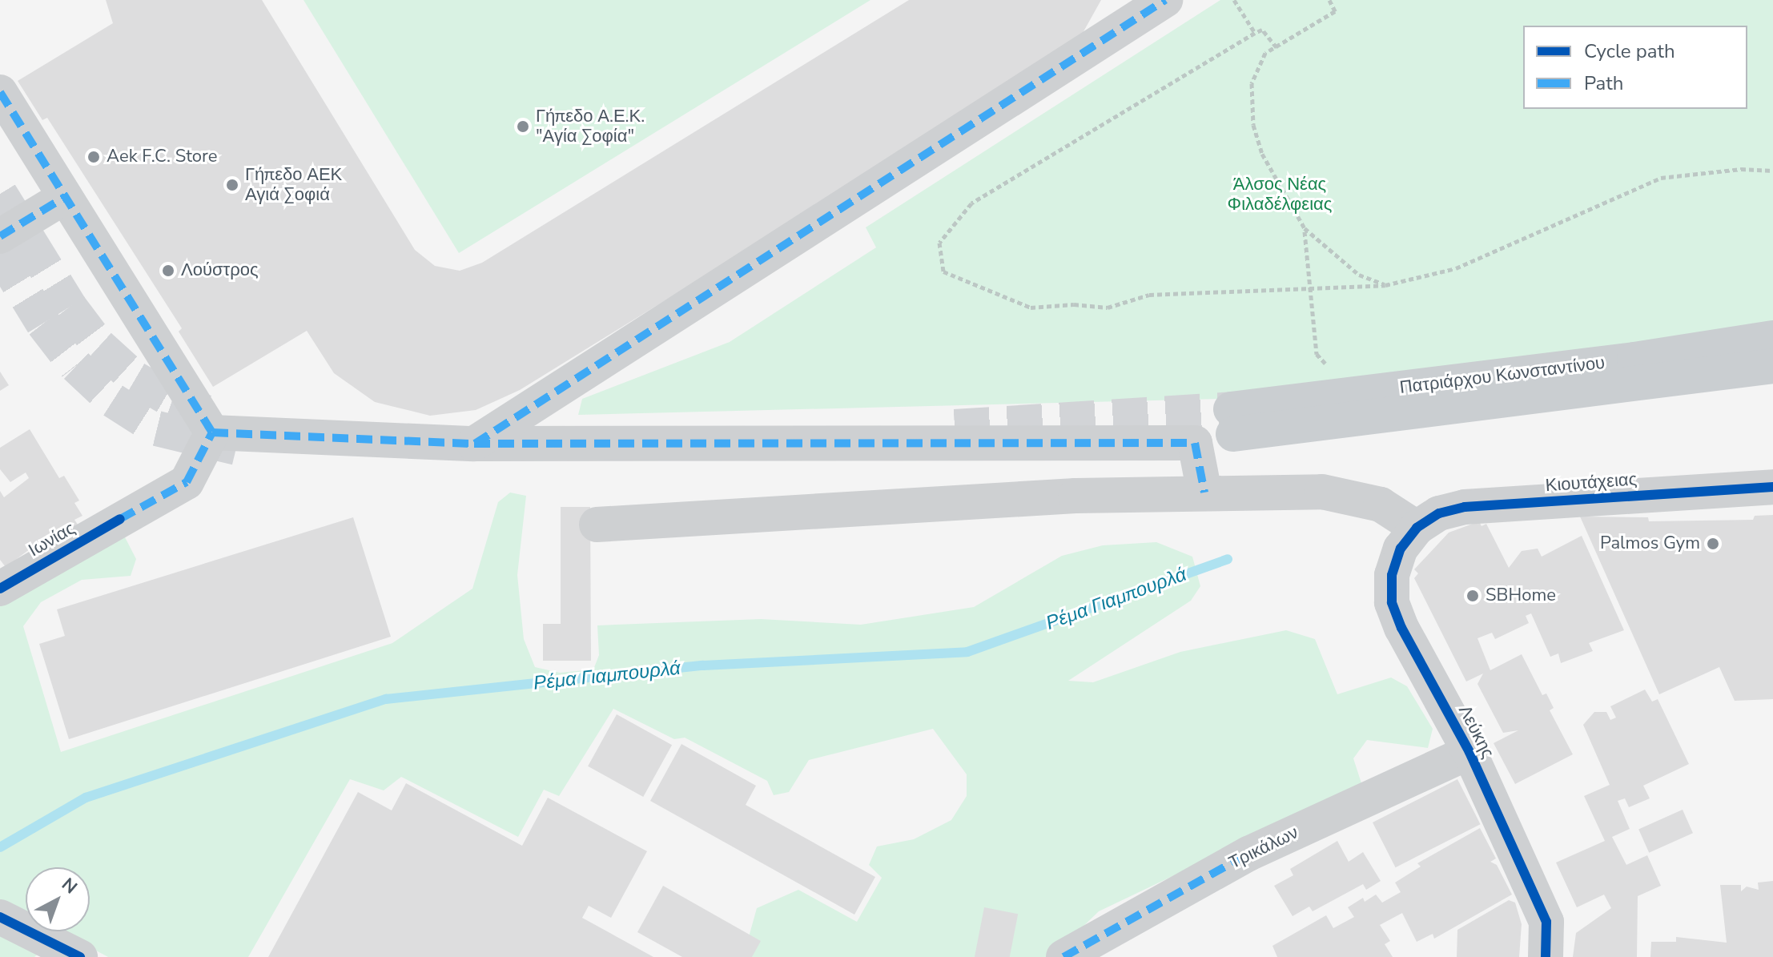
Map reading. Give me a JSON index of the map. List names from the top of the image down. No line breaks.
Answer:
{"streets":{"main road":["Πατριάρχου Κωνσταντίνου"],"street":["Κιουτάχειας","Ιωνίας","Λεύκης","Τρικάλων"]},"crossings":[["Κιουτάχειας","Λεύκης"],["Λεύκης","Τρικάλων"]],"water":["Ρέμα Γιαμπουρλά"],"parks":["Άλσος Νέας Φιλαδέλφειας"],"places":["Γήπεδο Α.Ε.Κ. \"Αγία Σοφία\"","Aek F.C. Store","Γήπεδο ΑΕΚ Αγιά Σοφιά","Λούστρος","Palmos Gym","SBHome"],"legend":["Cycle path","Path"],"north":"top right"}
